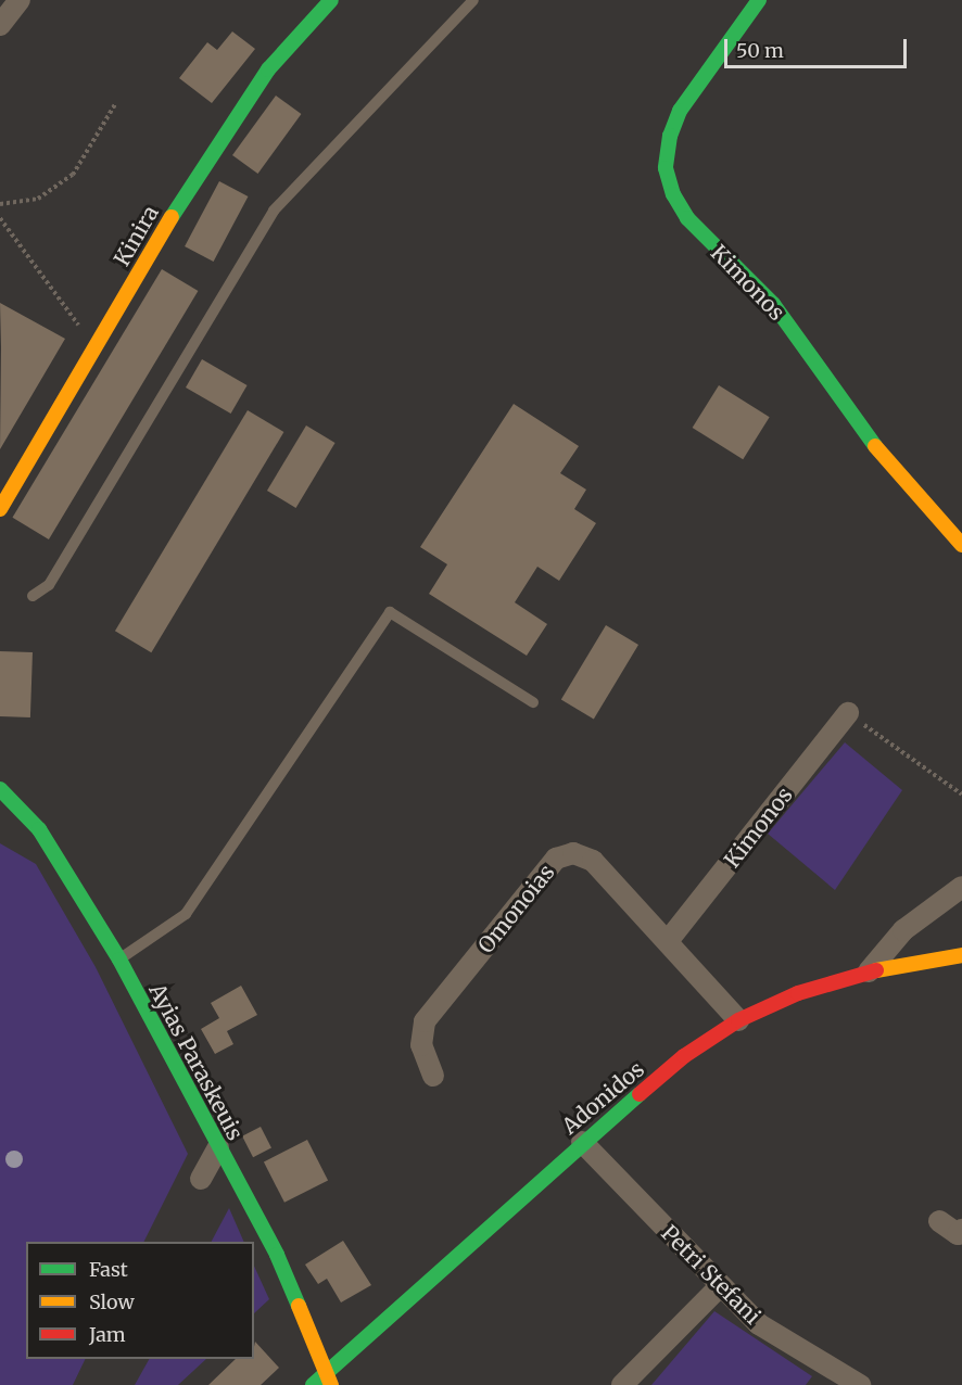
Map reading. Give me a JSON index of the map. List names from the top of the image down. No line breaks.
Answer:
{"streets":{"street":["Kinira","Kimonos","Omonoias","Ayias Paraskeuis","Adonidos","Petri Stefani"]},"crossings":[["Kimonos","Omonoias"],["Omonoias","Adonidos"],["Ayias Paraskeuis","Adonidos"],["Adonidos","Petri Stefani"]],"legend":["Fast","Slow","Jam"],"scale_bar":"50 m"}
